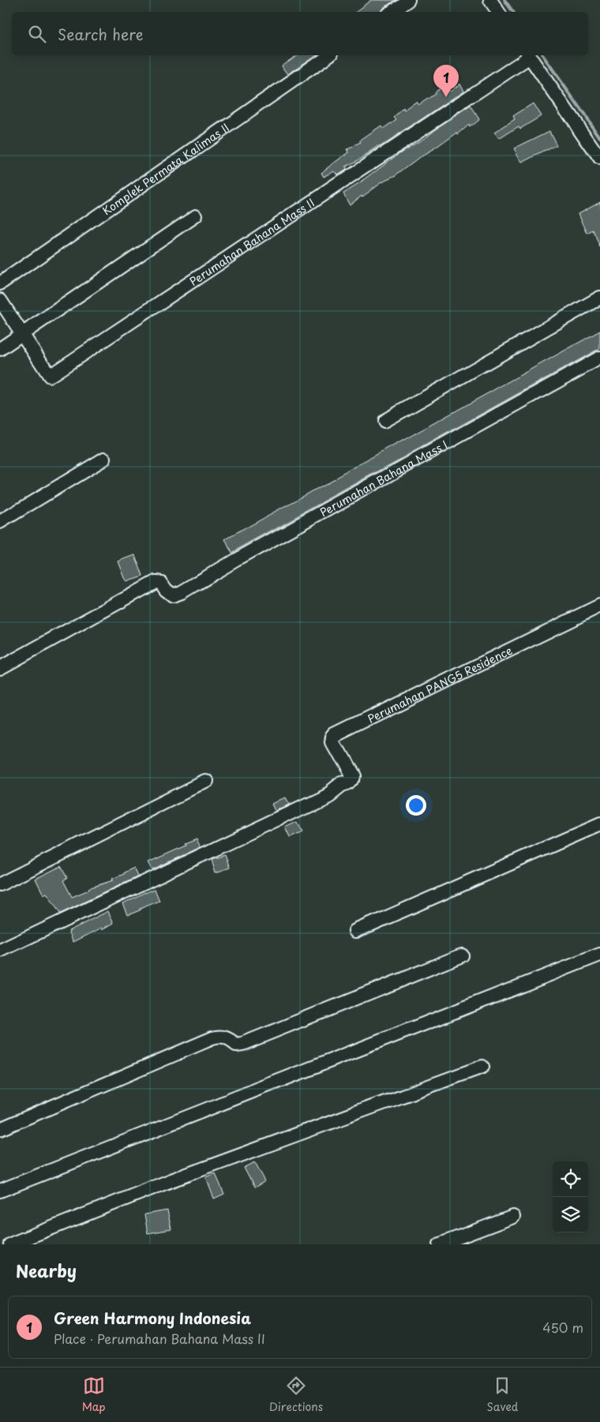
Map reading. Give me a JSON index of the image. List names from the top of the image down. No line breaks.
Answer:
{"streets":{"street":["Komplek Permata Kalimas II","Perumahan Bahana Mass II","Perumahan Bahana Mass I","Perumahan PANG5 Residence"]},"page":{"search":"Search here","pins":"1","heading":"Nearby","list":[{"mark":"1","name":"Green Harmony Indonesia","note":"Place · Perumahan Bahana Mass II","value":"450 m"}],"nav":["Map","Directions","Saved"]}}
